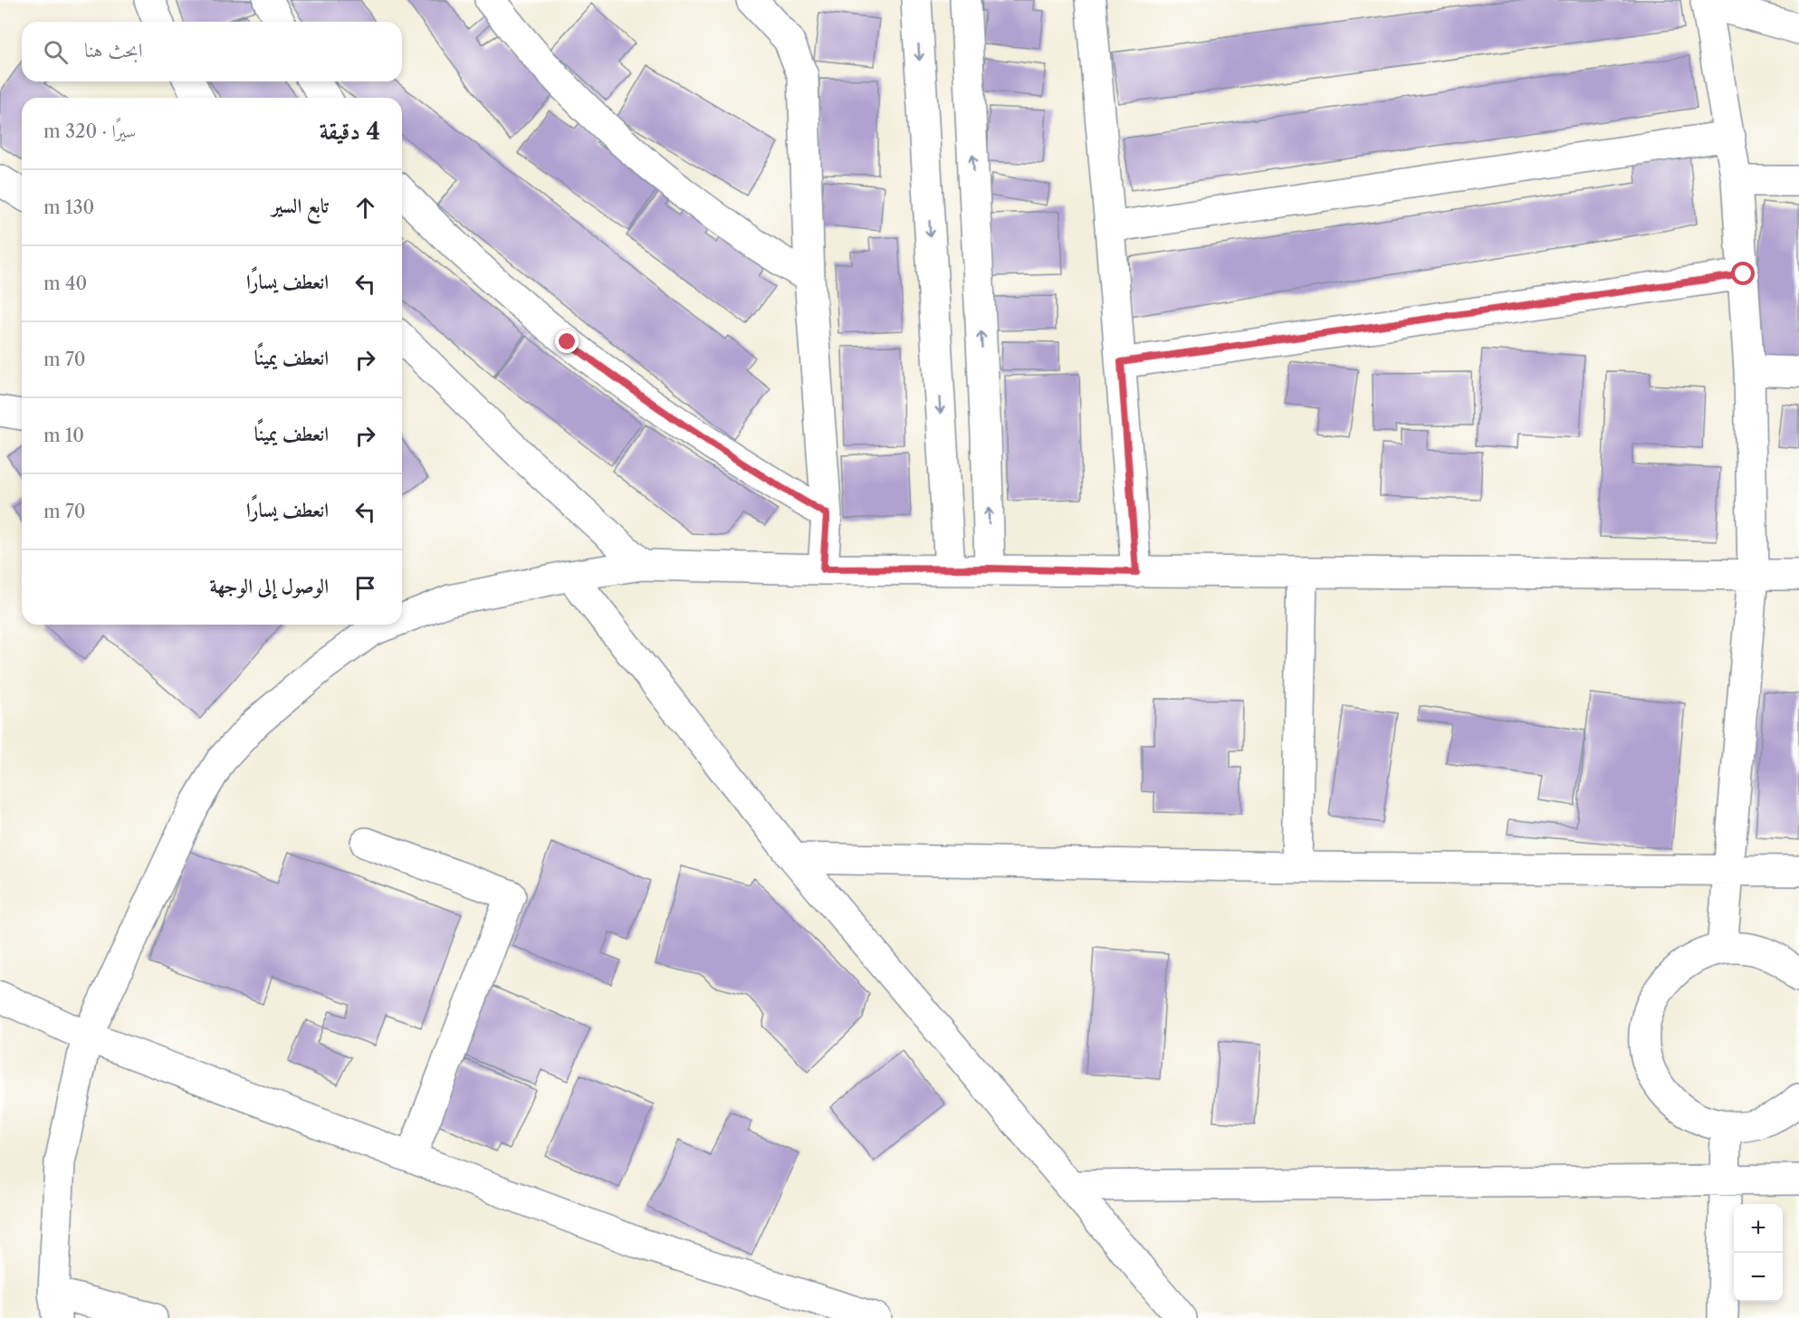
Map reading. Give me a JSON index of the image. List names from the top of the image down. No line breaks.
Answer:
{"page":{"search":"ابحث هنا","heading":["4 دقيقة","سيرًا · 320 m"],"list":[["تابع السير","130 m"],["انعطف يسارًا","40 m"],["انعطف يمينًا","70 m"],["انعطف يمينًا","10 m"],["انعطف يسارًا","70 m"],"الوصول إلى الوجهة"],"map_buttons":["+","−"]}}
